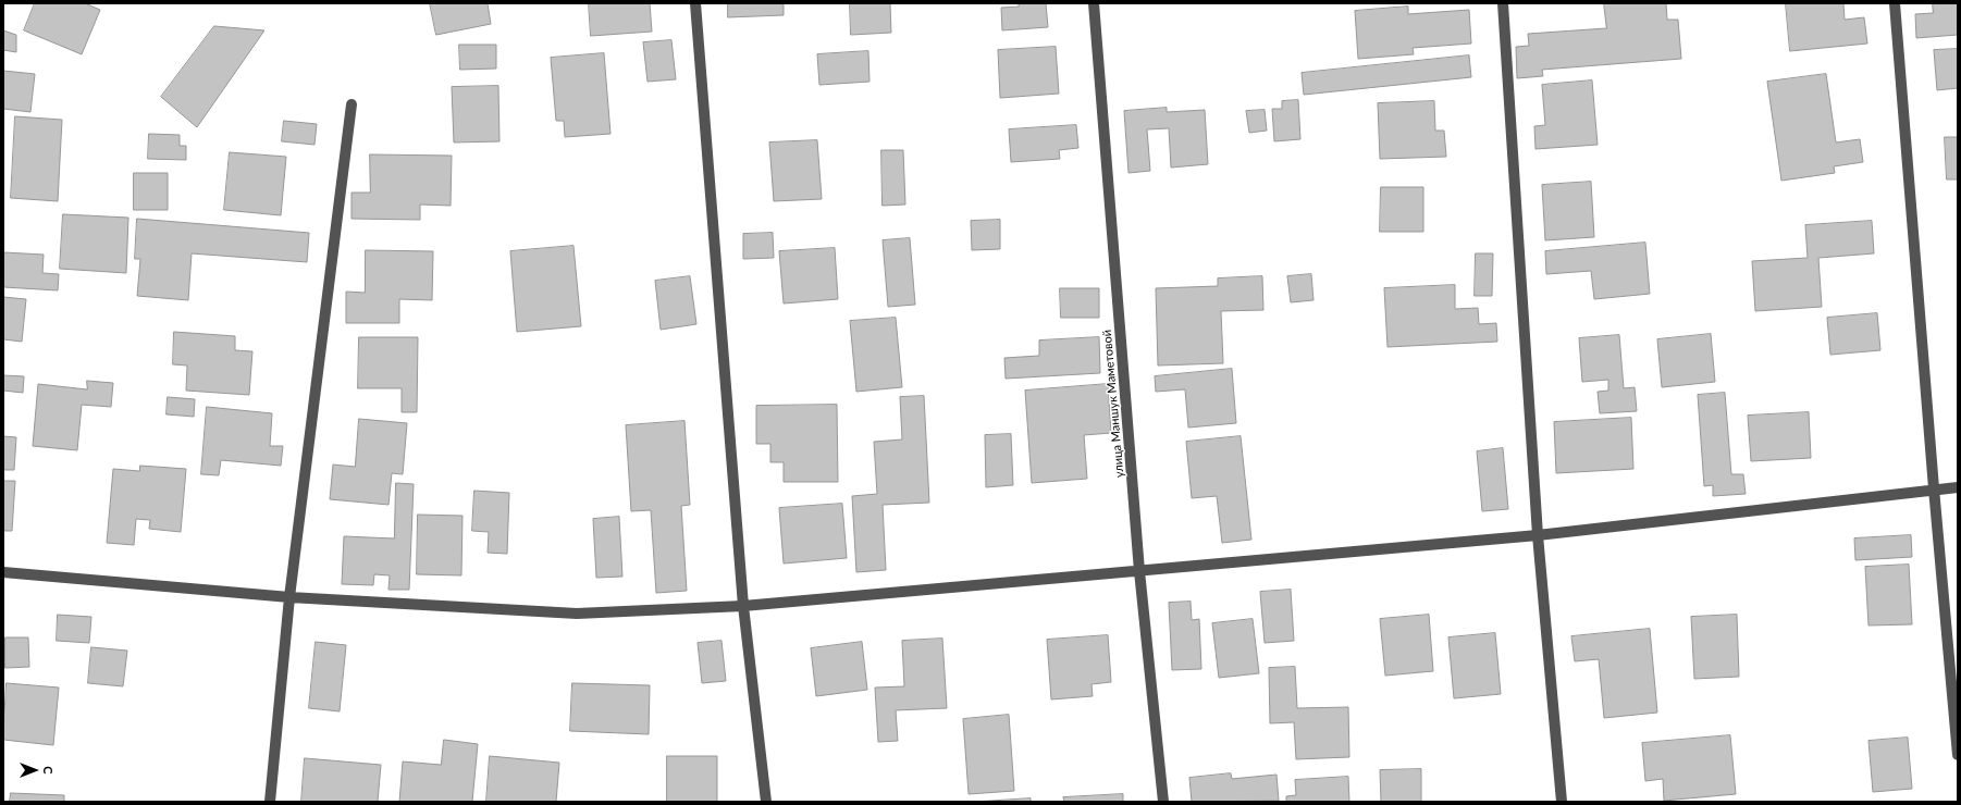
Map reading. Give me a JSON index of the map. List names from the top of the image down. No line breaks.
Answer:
{"streets":{"street":["улица Маншук Маметовой"]},"north":"right"}
